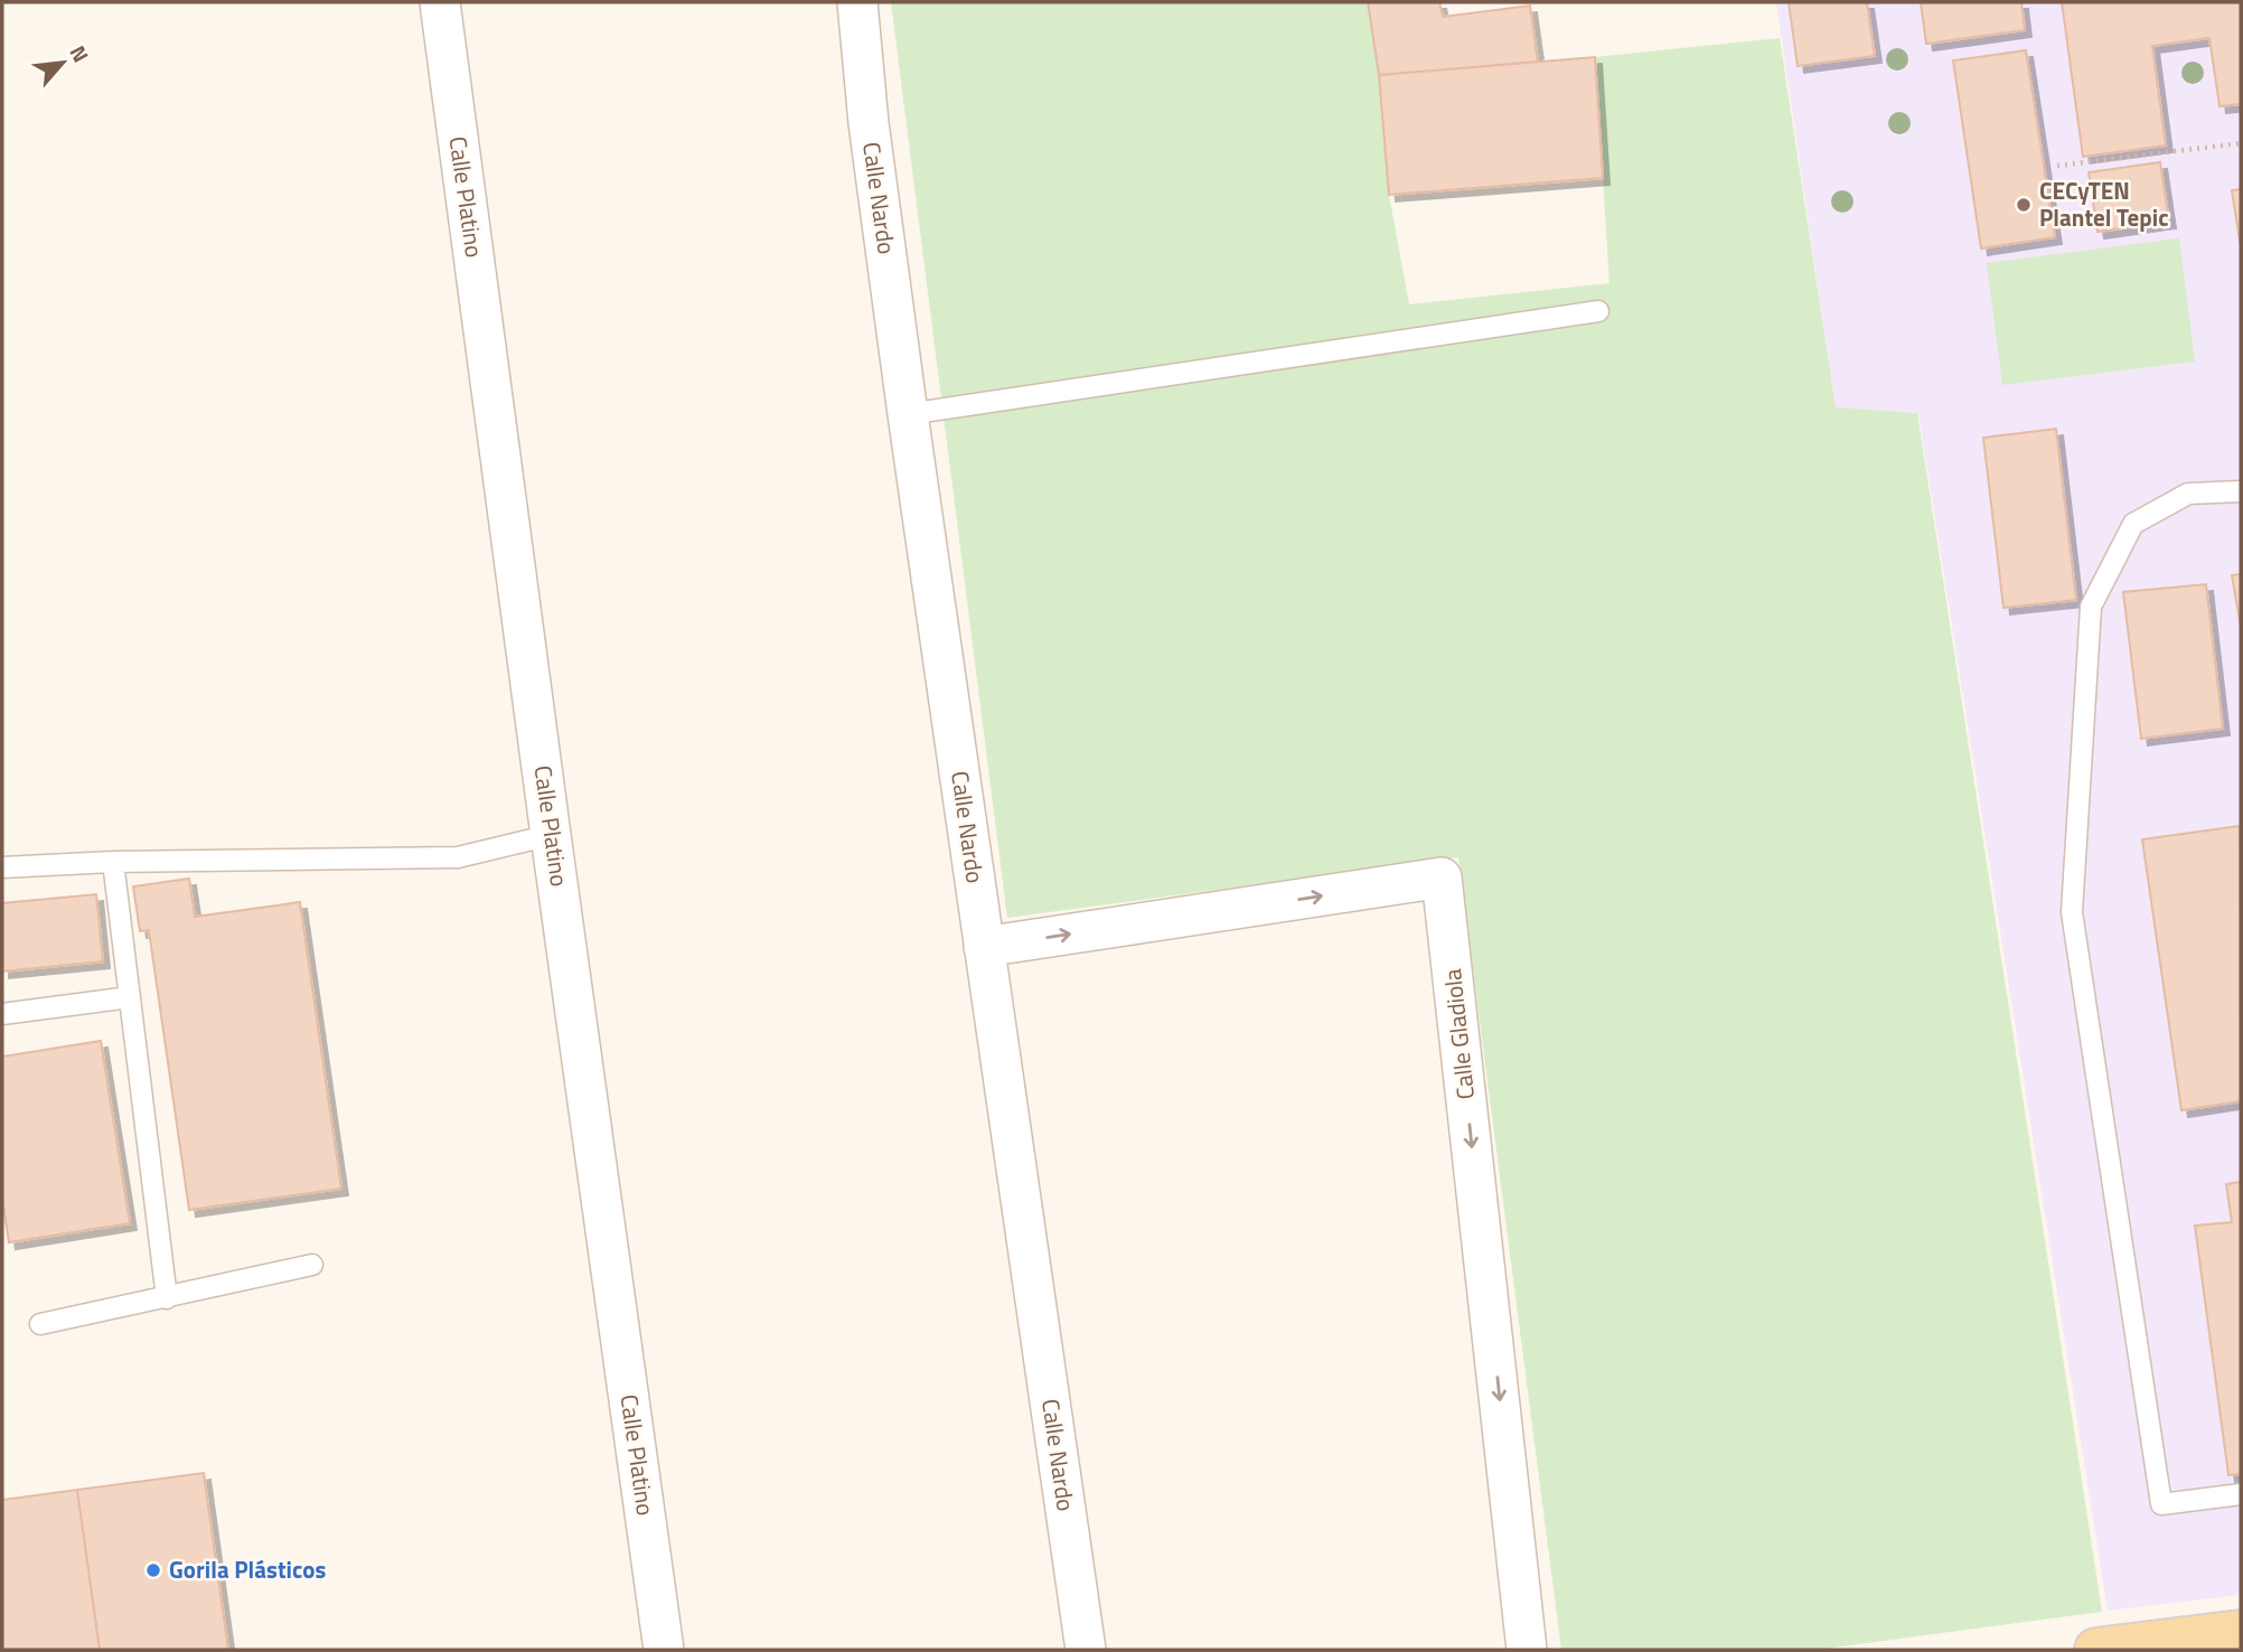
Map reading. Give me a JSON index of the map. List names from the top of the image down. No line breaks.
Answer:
{"streets":{"street":["Calle Platino","Calle Nardo","Calle Gladiola"]},"crossings":[["Calle Nardo","Calle Gladiola"]],"places":["CECyTEN Plantel Tepic","Gorila Plásticos"],"north":"top right"}
